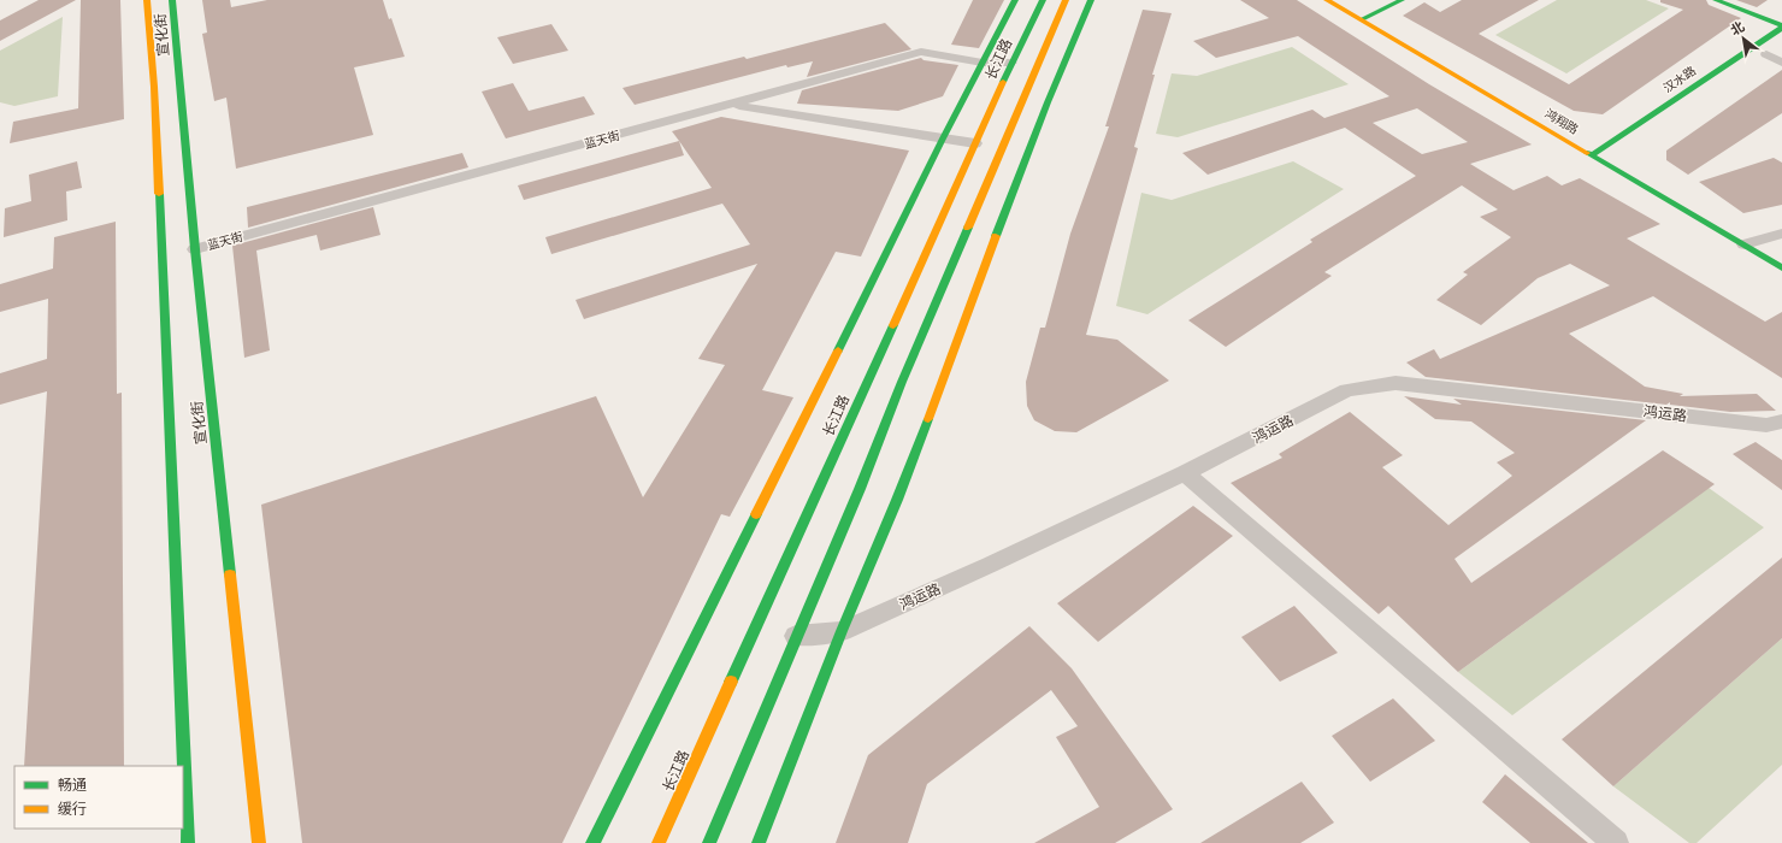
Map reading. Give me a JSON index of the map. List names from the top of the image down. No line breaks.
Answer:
{"streets":{"main road":["宣化街","长江路","汉水路","鸿翔路"],"street":["蓝天街","鸿运路"]},"crossings":[["宣化街","蓝天街"],["长江路","蓝天街"],["汉水路","鸿翔路"]],"legend":["畅通","缓行"],"north":"top left"}
